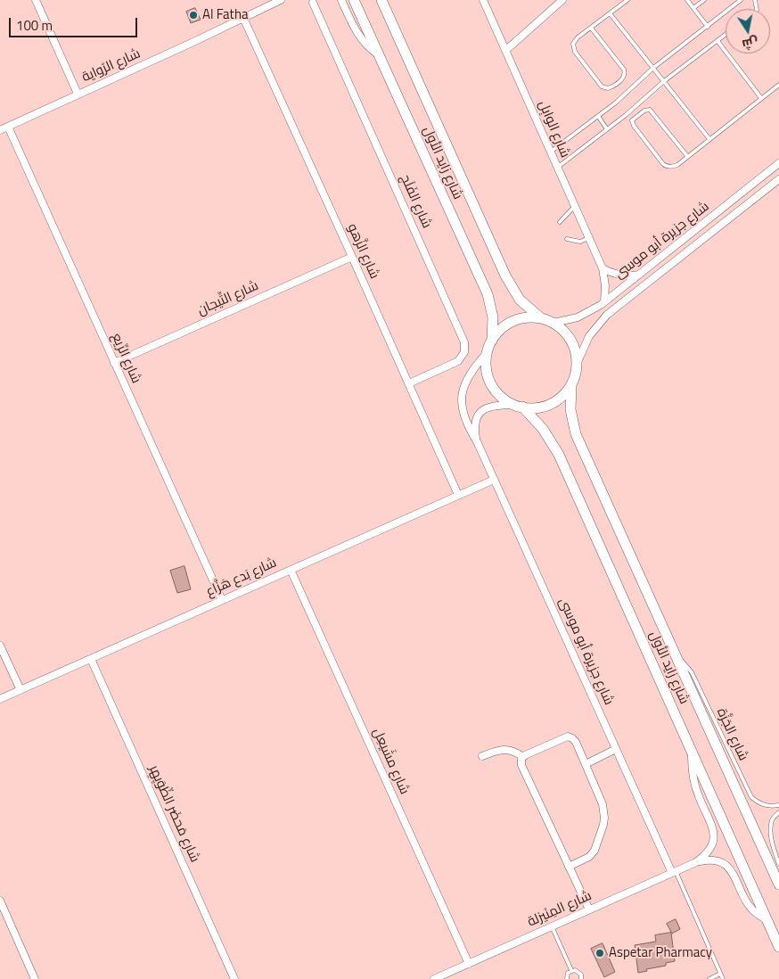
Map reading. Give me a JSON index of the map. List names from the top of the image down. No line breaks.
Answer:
{"streets":{"main road":["شارع زايد الأول"],"street":["شارع الرُواية","شارع الوابِل","شارع الفَلَج","شارع جزيرة أبو موسى","شارع الزَّهو","شارع التِّيجان","شارع الرِّيع","شارع بَدع هَزَّاع","شارع مشَيعِل","شارع مَحضَر الظِّوَيِهِر","شارع المِنَيزلة"],"lane":["شارع الجَزَّة"]},"crossings":[["شارع الرُواية","شارع الزَّهو"],["شارع الرُواية","شارع الرِّيع"],["شارع الوابِل","شارع جزيرة أبو موسى"],["شارع زايد الأول","شارع جزيرة أبو موسى"],["شارع زايد الأول","شارع الجَزَّة"],["شارع زايد الأول","شارع المِنَيزلة"],["شارع الفَلَج","شارع الزَّهو"],["شارع جزيرة أبو موسى","شارع بَدع هَزَّاع"],["شارع جزيرة أبو موسى","شارع المِنَيزلة"],["شارع الزَّهو","شارع التِّيجان"],["شارع الزَّهو","شارع بَدع هَزَّاع"],["شارع التِّيجان","شارع الرِّيع"],["شارع الرِّيع","شارع بَدع هَزَّاع"],["شارع بَدع هَزَّاع","شارع مشَيعِل"],["شارع بَدع هَزَّاع","شارع مَحضَر الظِّوَيِهِر"],["شارع مشَيعِل","شارع المِنَيزلة"]],"places":["Al Fatha","Aspetar Pharmacy"],"scale_bar":"100 m","north":"bottom"}
